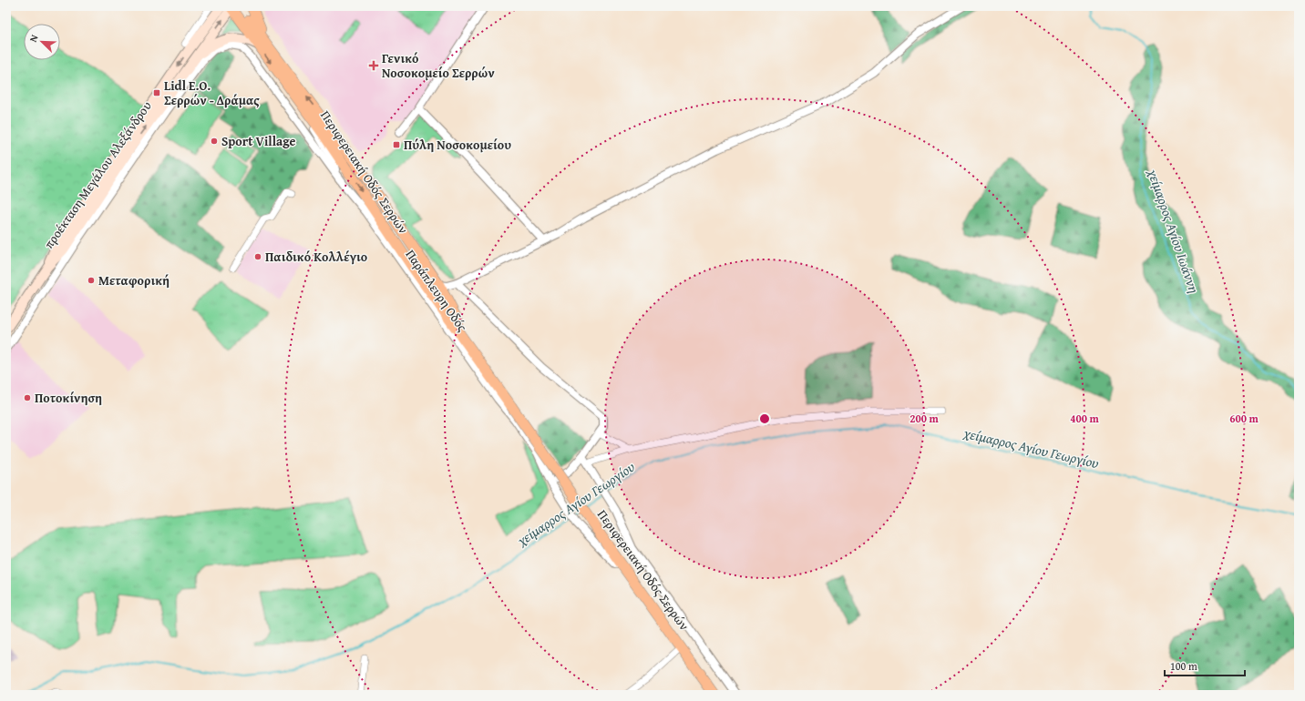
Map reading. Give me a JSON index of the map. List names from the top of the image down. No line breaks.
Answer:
{"streets":{"main road":["Περιφερειακή Οδός Σερρών","προέκταση Μεγάλου Αλεξάνδρου"],"street":["Παράπλευρη Οδός"]},"crossings":[["Περιφερειακή Οδός Σερρών","προέκταση Μεγάλου Αλεξάνδρου"],["Περιφερειακή Οδός Σερρών","Παράπλευρη Οδός"]],"water":["χείμαρρος Αγίου Ιωάννη","χείμαρρος Αγίου Γεωργίου"],"places":{"health":["Γενικό Νοσοκομείο Σερρών"],"transit":["Lidl Ε.Ο. Σερρών - Δράμας","Πύλη Νοσοκομείου"],"other":["Sport Village","Παιδικό Κολλέγιο","Μεταφορική","Ποτοκίνηση"]},"scale_bar":"100 m","north":"top left","rings":["200 m","400 m","600 m"]}
